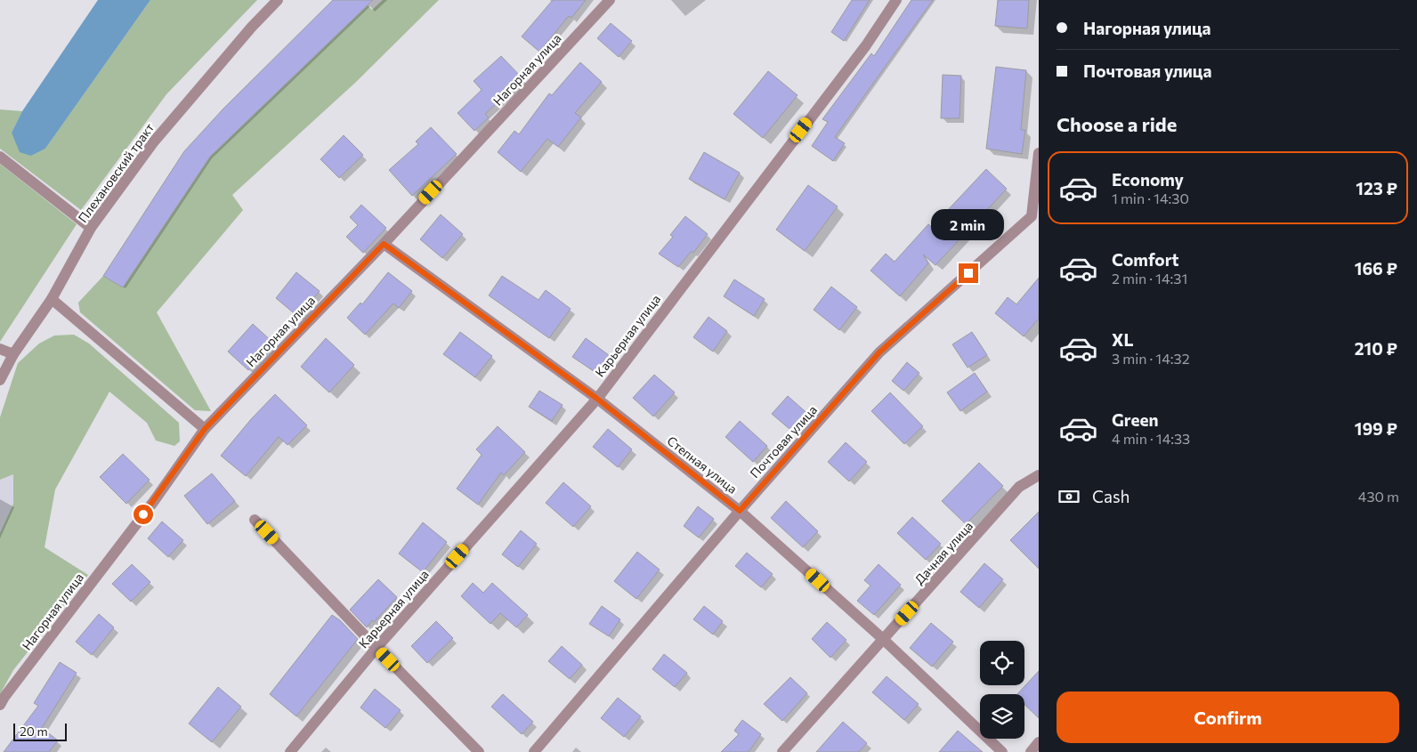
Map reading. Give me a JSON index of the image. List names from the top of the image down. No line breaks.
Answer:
{"streets":{"street":["Нагорная улица","Плехановский тракт","Карьерная улица","Почтовая улица","Степная улица","Дачная улица"]},"crossings":[["Нагорная улица","Степная улица"],["Карьерная улица","Степная улица"],["Почтовая улица","Степная улица"],["Степная улица","Дачная улица"]],"scale_bar":"20 m","page":{"banner":["Нагорная улица","Почтовая улица"],"heading":"Choose a ride","list":[{"name":"Economy","note":"1 min · 14:30","value":"123 ₽"},{"name":"Comfort","note":"2 min · 14:31","value":"166 ₽"},{"name":"XL","note":"3 min · 14:32","value":"210 ₽"},{"name":"Green","note":"4 min · 14:33","value":"199 ₽"}],"bubble":"2 min","pay":["Cash","430 m"],"buttons":"Confirm","scale":"20 m"}}
